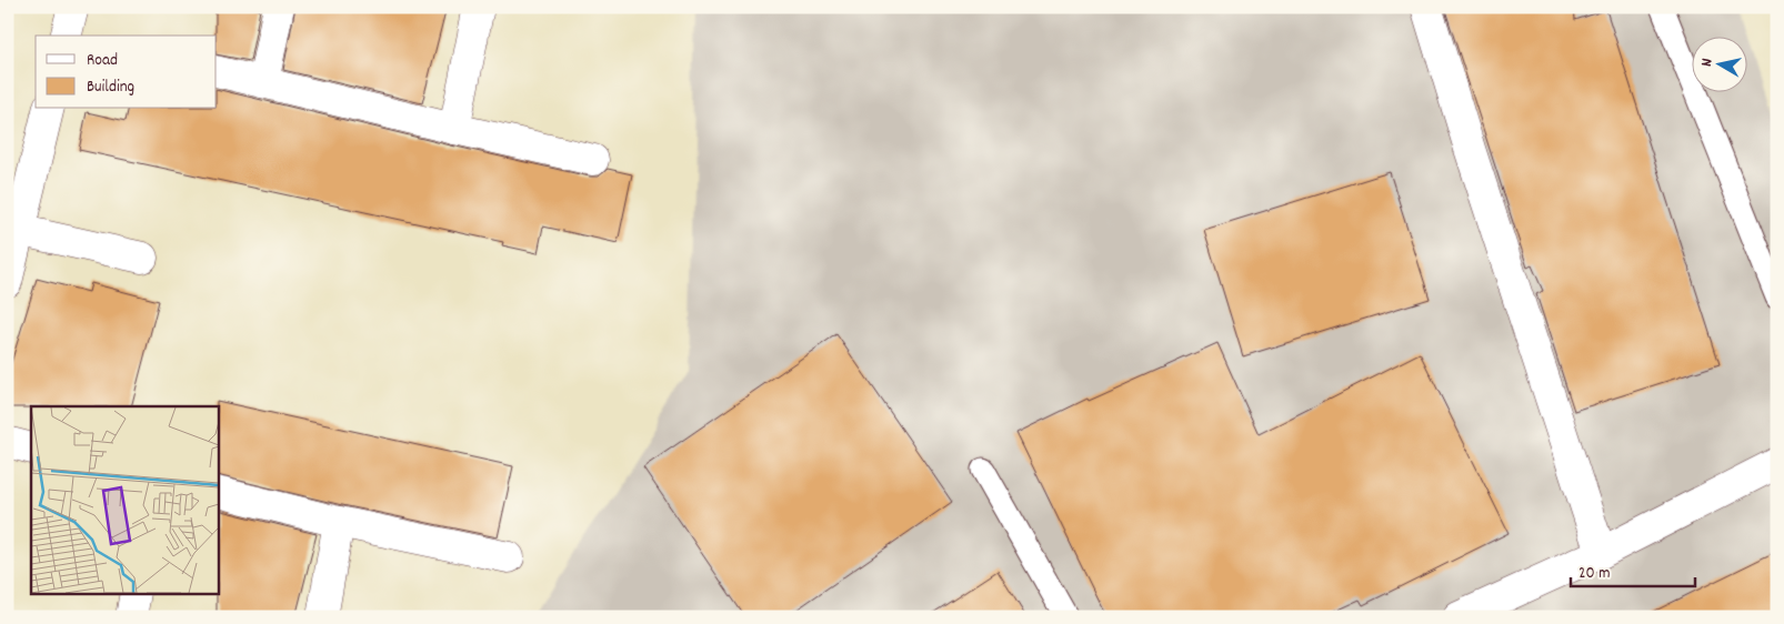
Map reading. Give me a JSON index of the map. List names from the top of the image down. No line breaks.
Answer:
{"legend":["Road","Building"],"scale_bar":"20 m","north":"left"}
